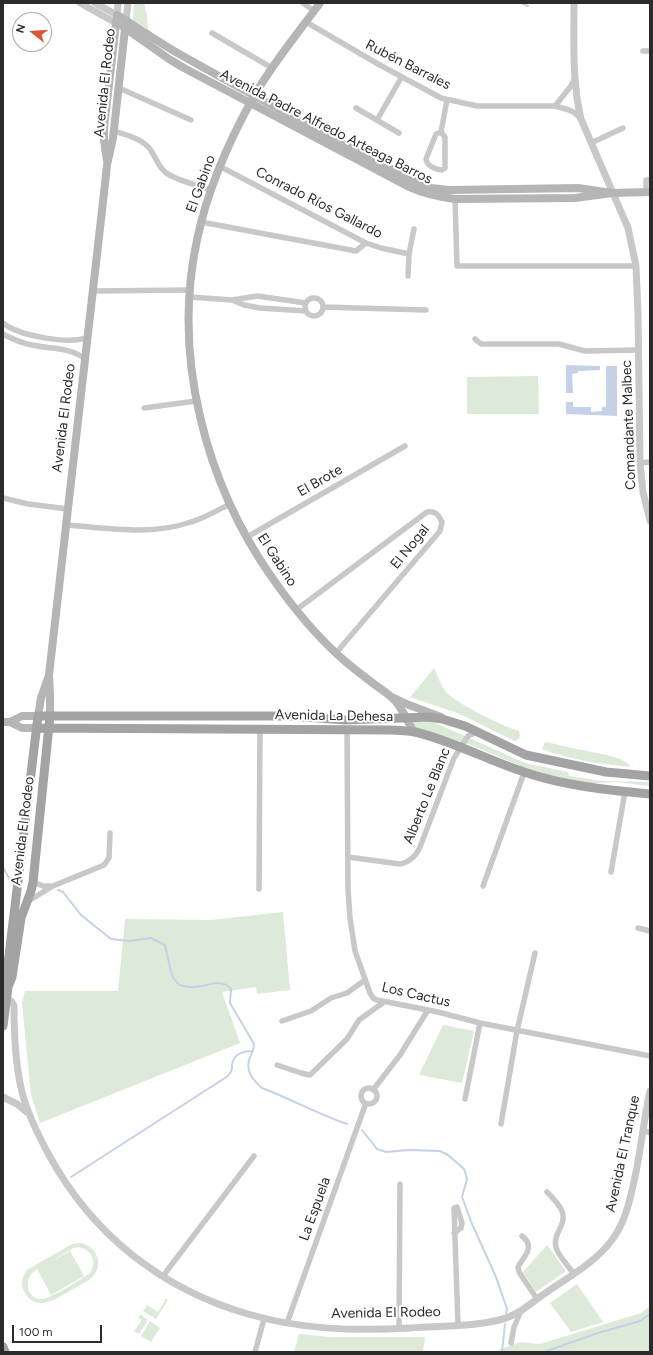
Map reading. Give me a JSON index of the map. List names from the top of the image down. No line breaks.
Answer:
{"streets":{"main road":["Avenida El Rodeo","Avenida Padre Alfredo Arteaga Barros","El Gabino","Avenida La Dehesa"],"street":["Rubén Barrales","Conrado Ríos Gallardo","Comandante Malbec","El Brote","El Nogal","Alberto Le Blanc","Los Cactus","Avenida El Tranque","La Espuela"]},"crossings":[["Rubén Barrales","El Gabino"],["Rubén Barrales","Comandante Malbec"],["Avenida El Rodeo","Avenida Padre Alfredo Arteaga Barros"],["Avenida El Rodeo","Avenida La Dehesa"],["Avenida El Rodeo","Avenida El Tranque"],["Avenida El Rodeo","La Espuela"],["Avenida Padre Alfredo Arteaga Barros","El Gabino"],["Avenida Padre Alfredo Arteaga Barros","Comandante Malbec"],["El Gabino","Conrado Ríos Gallardo"],["El Gabino","El Brote"],["El Gabino","El Nogal"],["El Gabino","Avenida La Dehesa"],["Avenida La Dehesa","Alberto Le Blanc"],["Avenida La Dehesa","Los Cactus"],["Alberto Le Blanc","Los Cactus"]],"scale_bar":"100 m","north":"left"}
